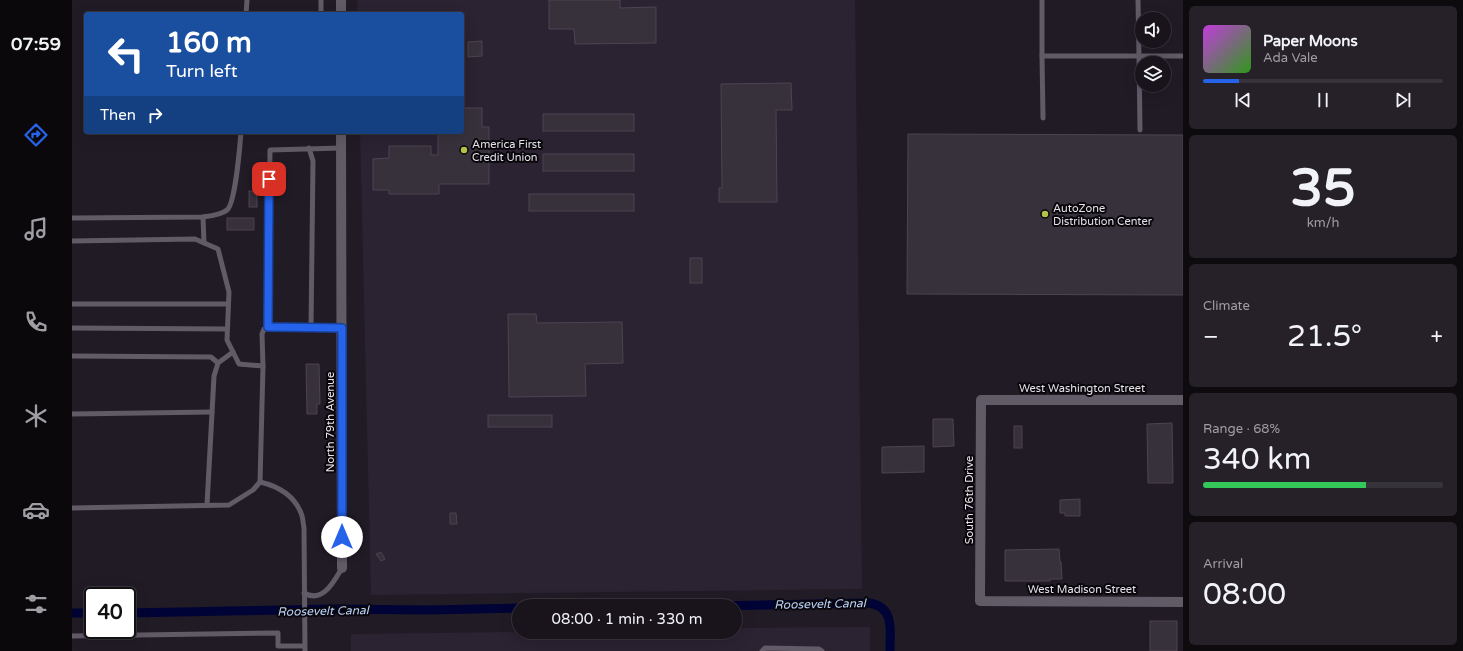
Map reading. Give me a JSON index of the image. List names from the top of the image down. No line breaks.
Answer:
{"streets":{"street":["West Washington Street","North 79th Avenue","South 76th Drive","West Madison Street"]},"crossings":[["West Washington Street","South 76th Drive"],["South 76th Drive","West Madison Street"]],"water":["Roosevelt Canal"],"places":["America First Credit Union","AutoZone Distribution Center"],"page":{"tabs":"07:59","turn":["160 m","Turn left"],"song":["Paper Moons","Ada Vale"],"then":"Then","tile":[["35","km/h"],"Climate",["Range · 68%","340 km"],["Arrival","08:00"]],"heat":["−","21.5°","+"],"limit":"40","trip":"08:00 · 1 min · 330 m"}}
